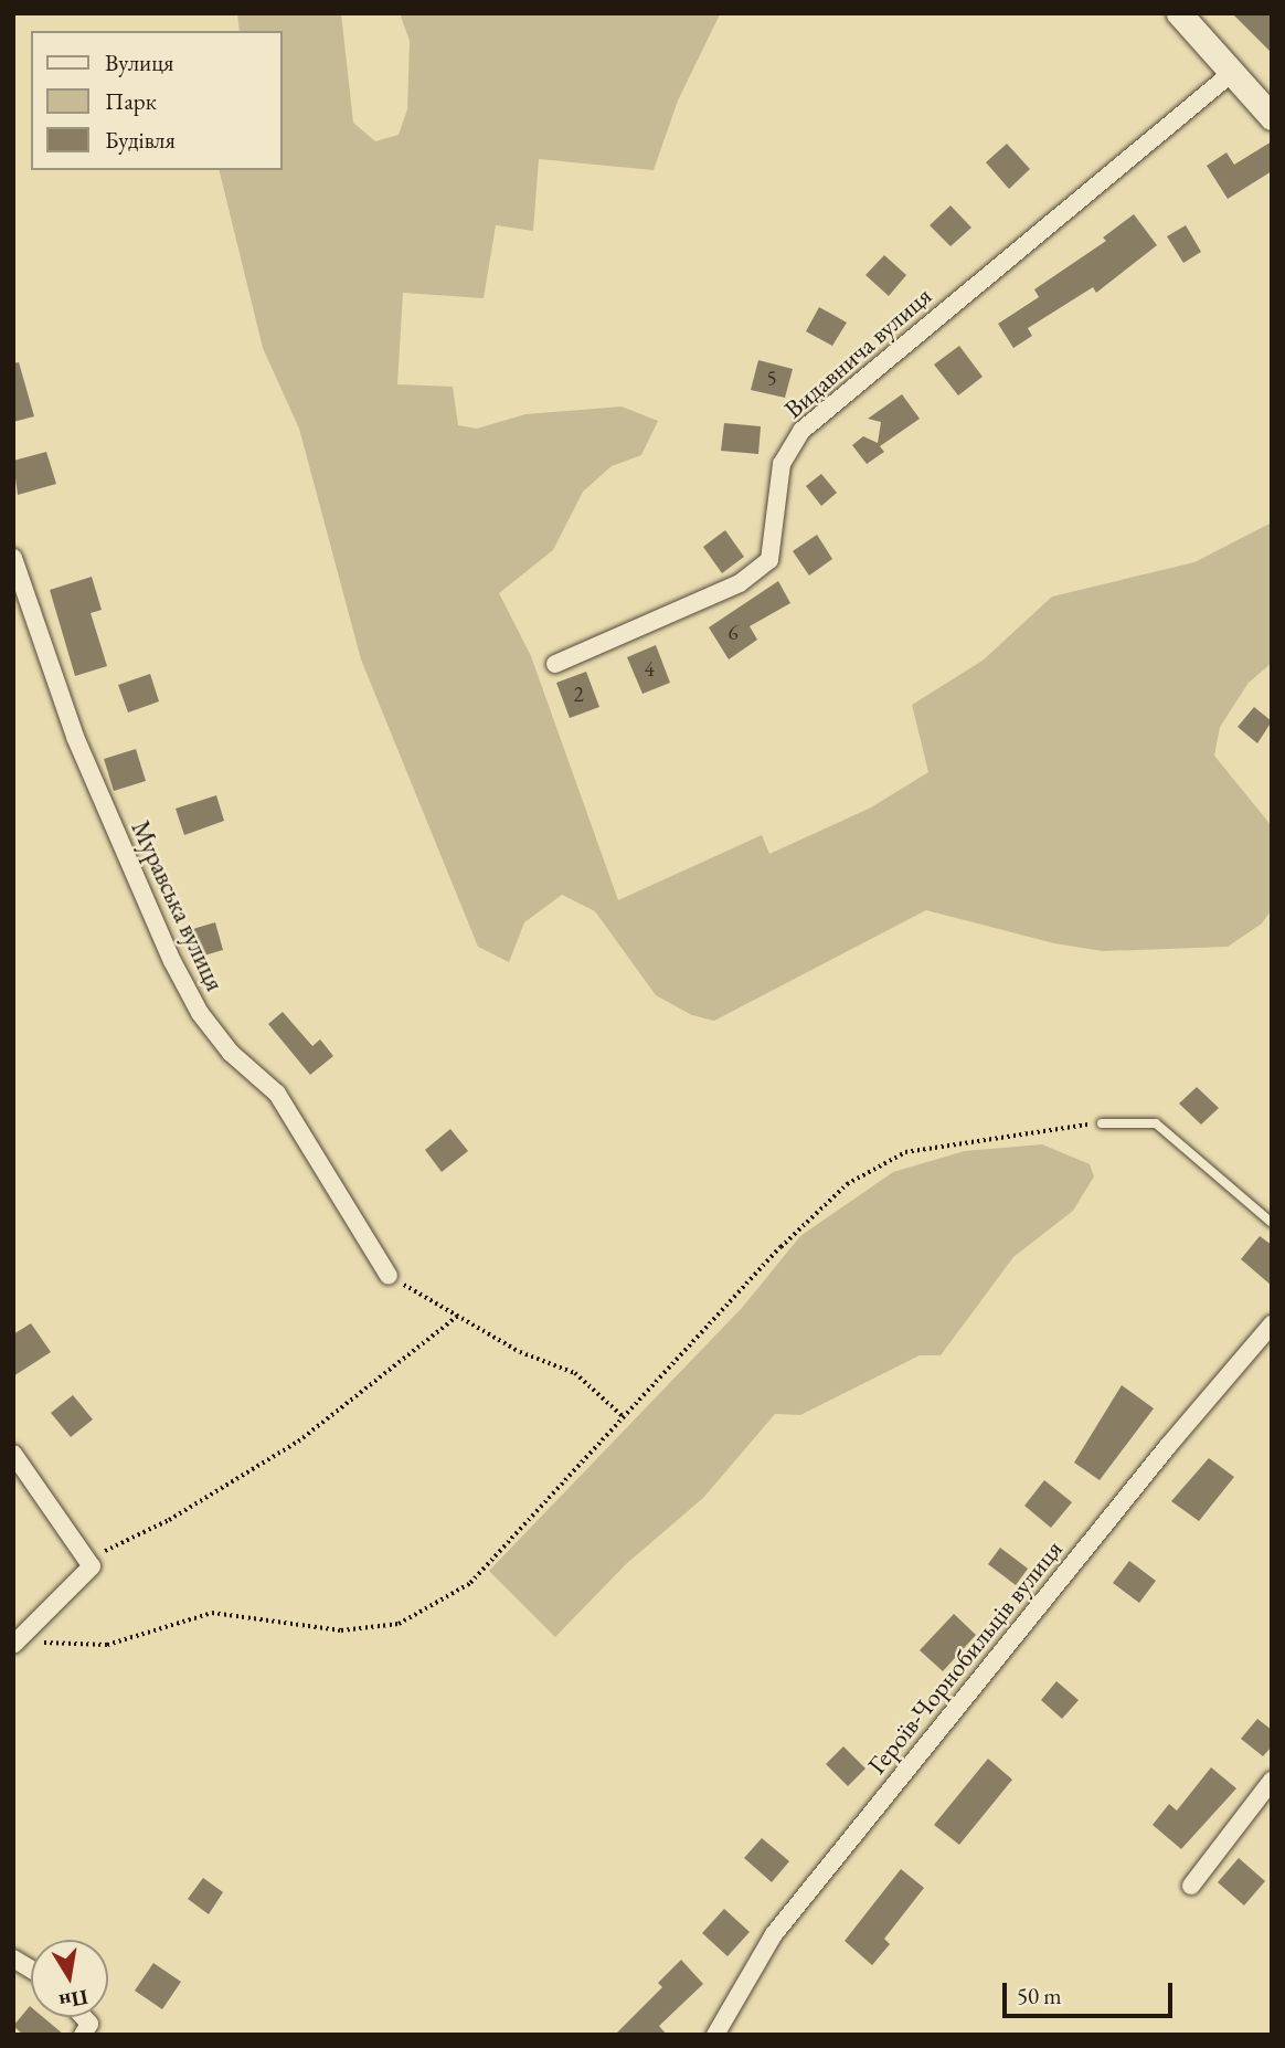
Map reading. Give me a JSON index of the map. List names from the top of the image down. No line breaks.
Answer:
{"streets":{"street":["Видавнича вулиця","Муравська вулиця","Героїв-Чорнобильців вулиця"]},"house_numbers":["5","6","4","2"],"legend":["Вулиця","Парк","Будівля"],"scale_bar":"50 m","north":"bottom"}
